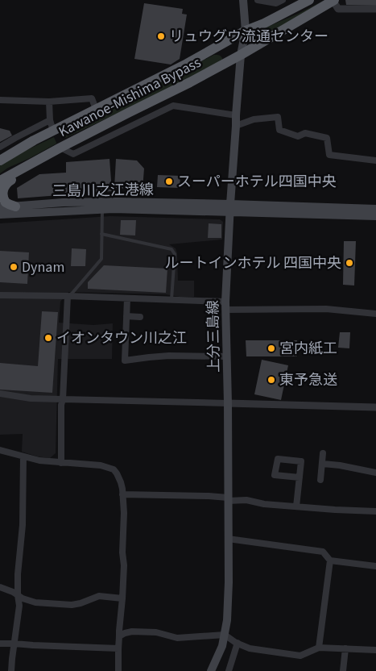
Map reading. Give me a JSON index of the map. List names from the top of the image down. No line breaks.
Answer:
{"streets":{"highway":["Kawanoe-Mishima Bypass"],"main road":["三島川之江港線","上分三島線"]},"crossings":[["Kawanoe-Mishima Bypass","上分三島線"],["三島川之江港線","上分三島線"]],"places":["リュウグウ流通センター","スーパーホテル四国中央","ルートインホテル 四国中央","Dynam","イオンタウン川之江","宮内紙工","東予急送"]}
